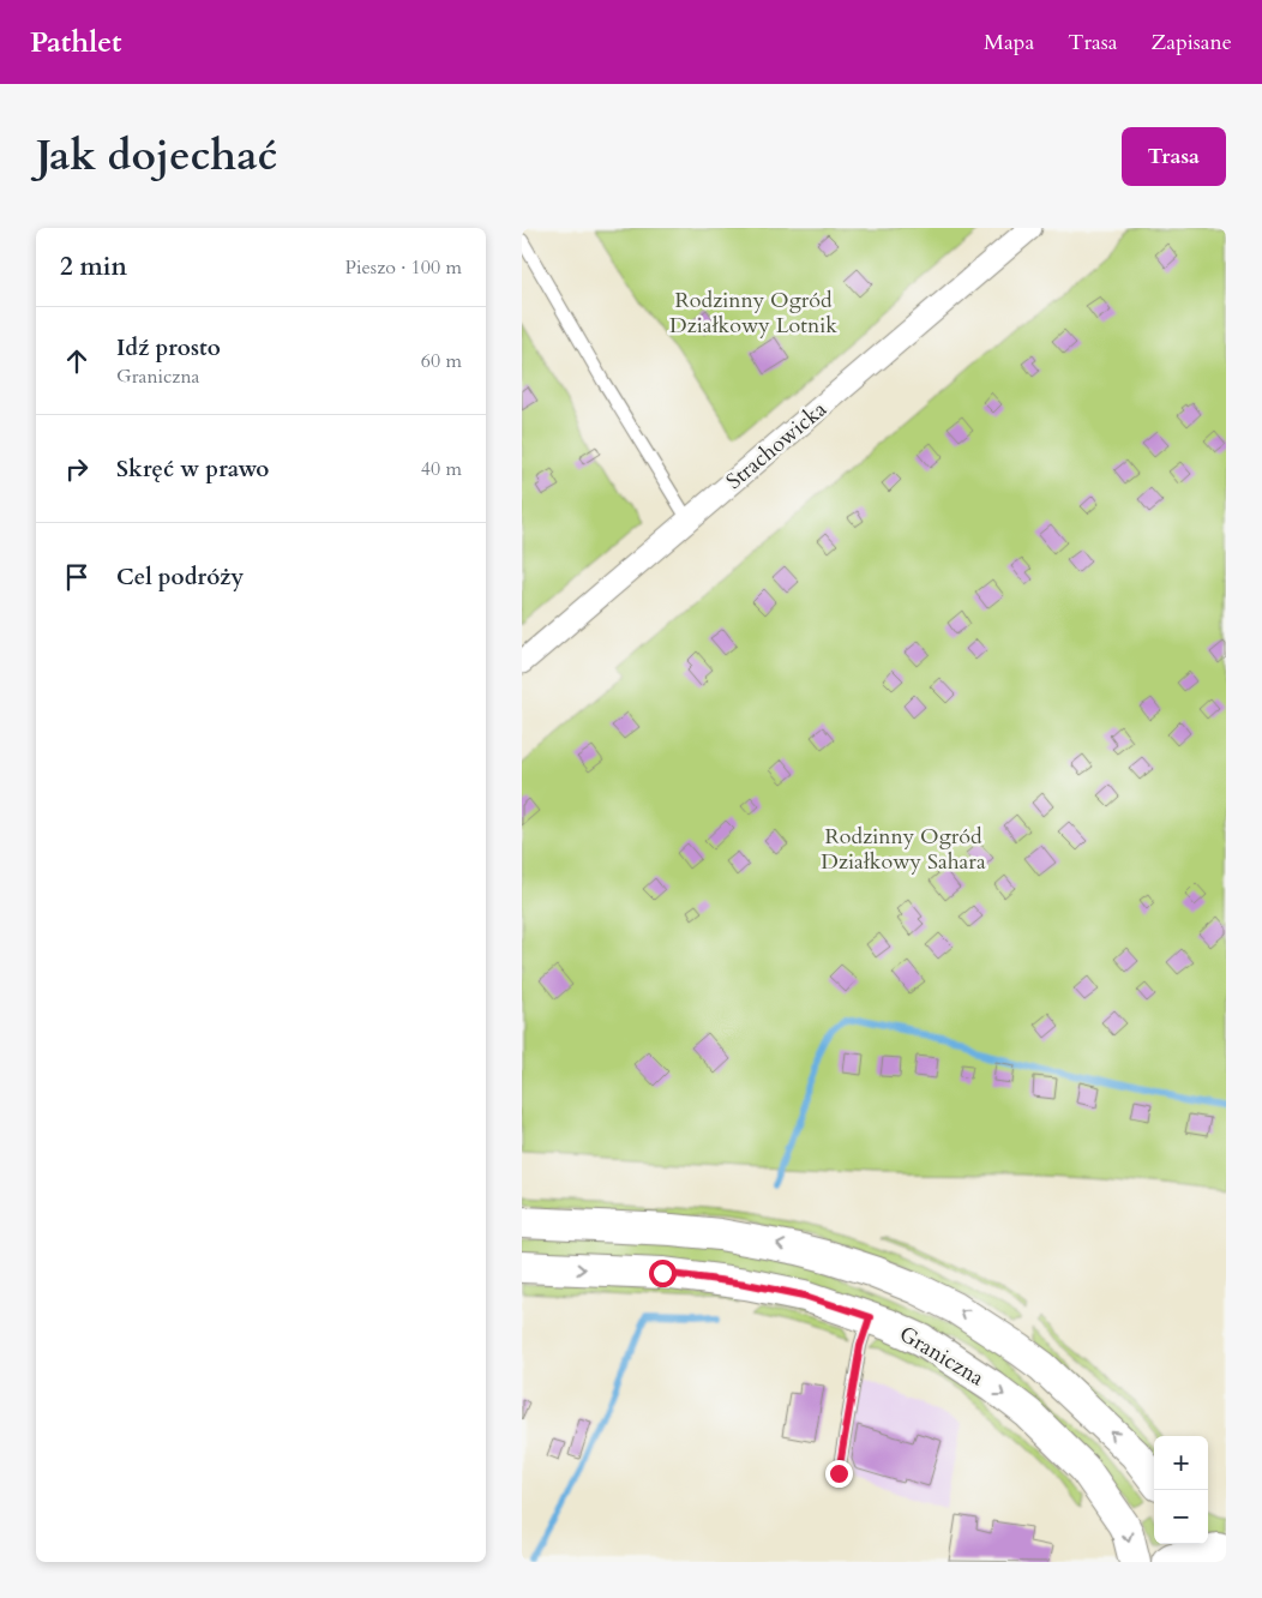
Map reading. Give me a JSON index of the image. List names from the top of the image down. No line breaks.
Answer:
{"streets":{"main road":["Graniczna"],"street":["Strachowicka"]},"parks":["Rodzinny Ogród Działkowy Lotnik","Rodzinny Ogród Działkowy Sahara"],"page":{"header":"Pathlet","nav":["Mapa","Trasa","Zapisane"],"title":"Jak dojechać","buttons":"Trasa","heading":["2 min","Pieszo · 100 m"],"list":[["Idź prosto","Graniczna","60 m"],["Skręć w prawo","40 m"],"Cel podróży"],"map_buttons":["+","−"]}}
